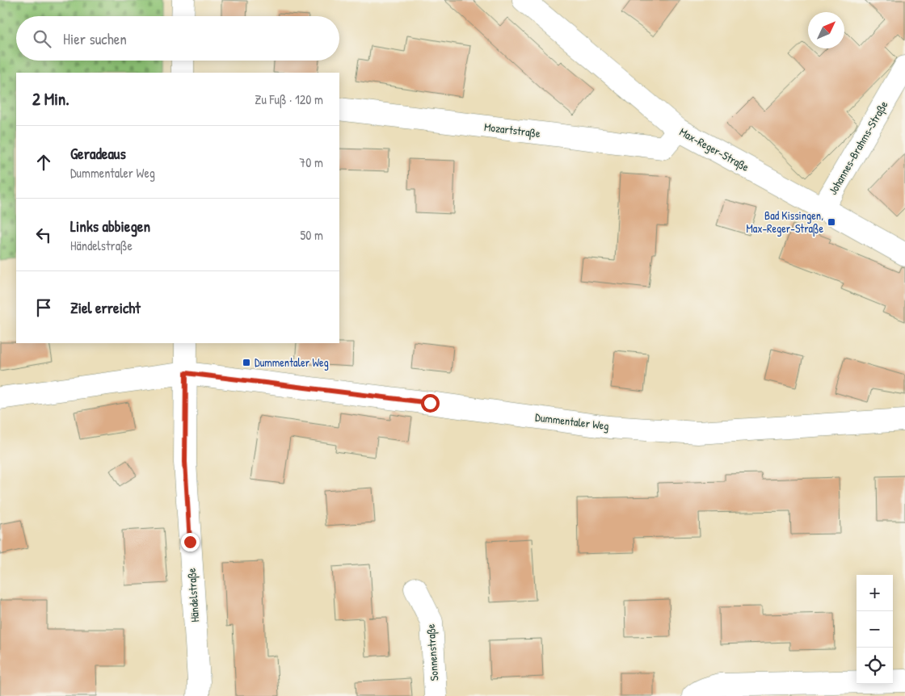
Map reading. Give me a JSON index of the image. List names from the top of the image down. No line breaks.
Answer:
{"streets":{"street":["Mozartstraße","Johannes-Brahms-Straße","Max-Reger-Straße","Dummentaler Weg","Händelstraße","Sonnenstraße"]},"crossings":[["Mozartstraße","Max-Reger-Straße"],["Johannes-Brahms-Straße","Max-Reger-Straße"],["Dummentaler Weg","Händelstraße"]],"places":{"transit":["Bad Kissingen, Max-Reger-Straße","Dummentaler Weg"]},"north":"top right","page":{"search":"Hier suchen","heading":["2 Min.","Zu Fuß · 120 m"],"list":[["Geradeaus","Dummentaler Weg","70 m"],["Links abbiegen","Händelstraße","50 m"],"Ziel erreicht"],"map_buttons":["+","−"]}}
